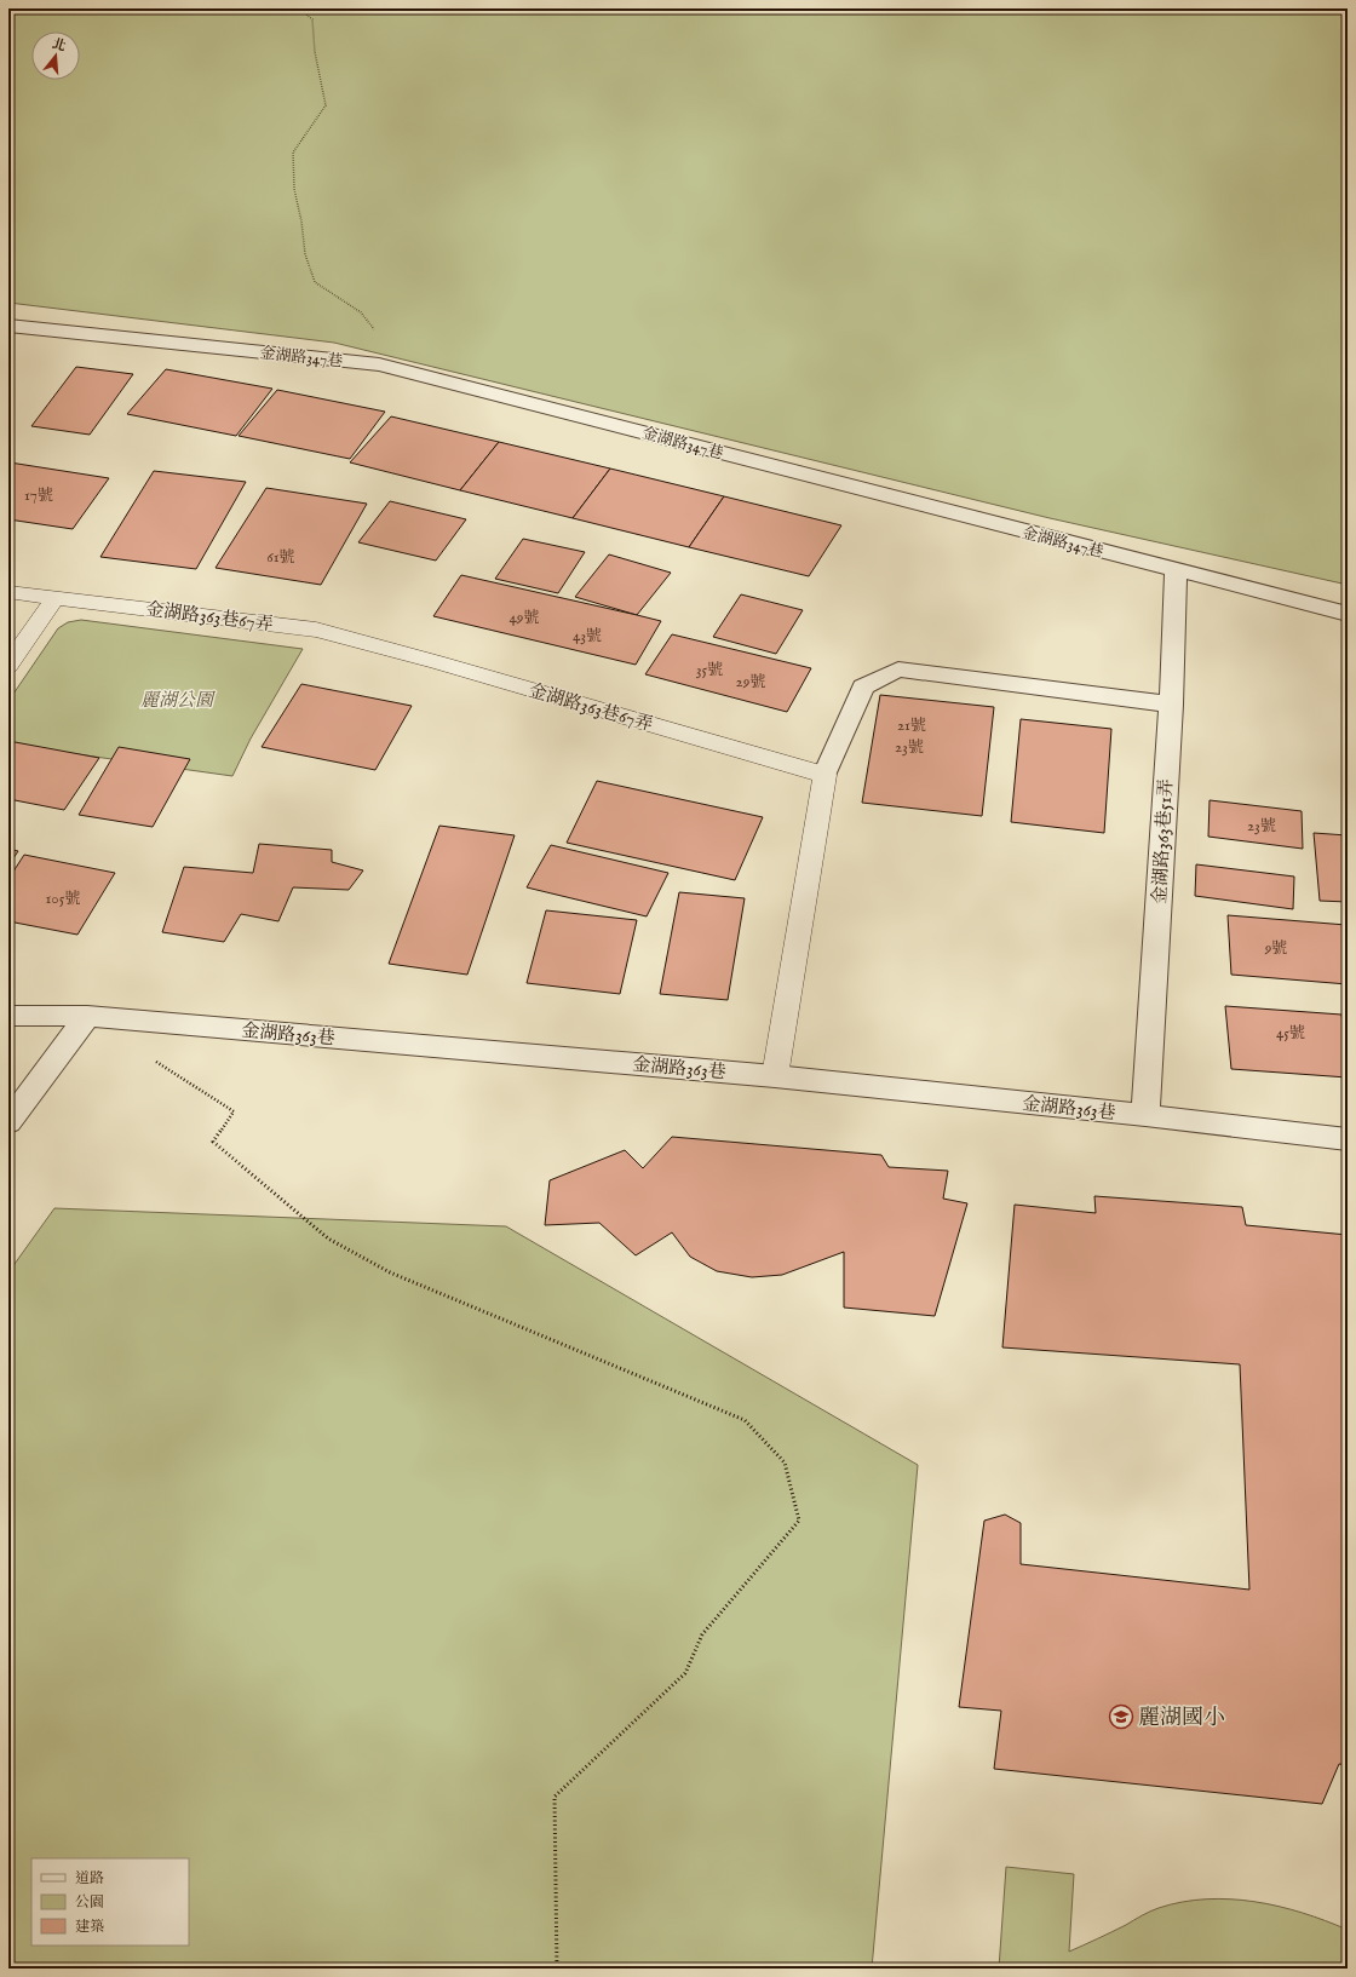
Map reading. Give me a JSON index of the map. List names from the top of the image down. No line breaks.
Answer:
{"streets":{"street":["金湖路347巷","金湖路363巷51弄","金湖路363巷"],"lane":["金湖路363巷67弄"]},"crossings":[["金湖路347巷","金湖路363巷51弄"],["金湖路363巷51弄","金湖路363巷"]],"parks":["麗湖公園"],"places":{"school or university":["麗湖國小"]},"house_numbers":["17號","61號","49號","43號","35號","29號","21號","23號","23號","105號","9號","45號"],"legend":["道路","公園","建築"],"north":"top"}
